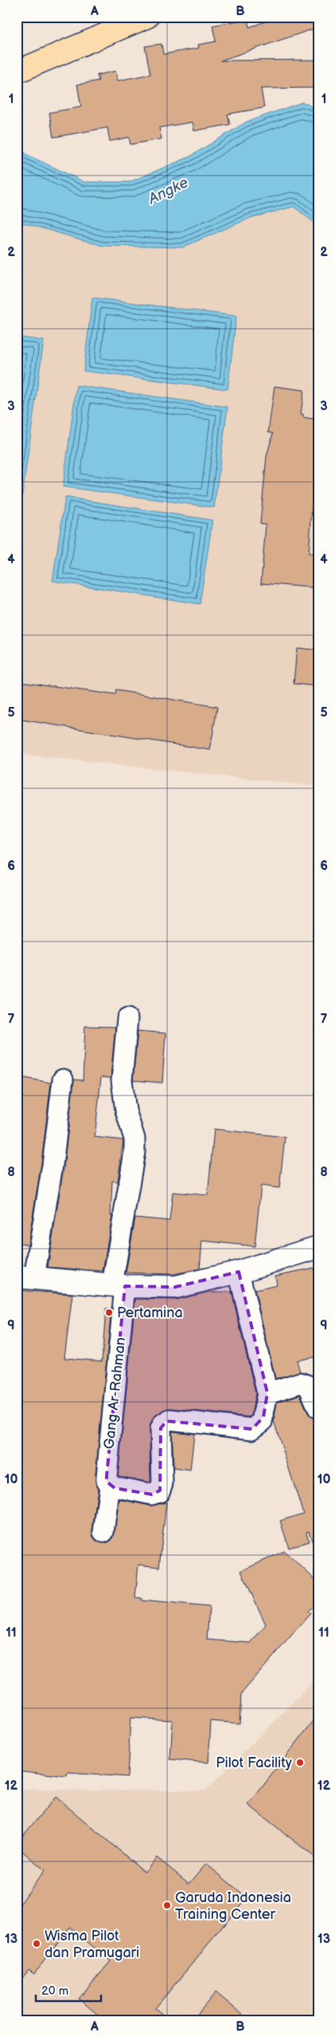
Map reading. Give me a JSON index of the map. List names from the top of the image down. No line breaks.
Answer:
{"streets":{"street":["Gang Ar-Rahman"]},"water":["Angke"],"places":["Pertamina","Pilot Facility","Garuda Indonesia Training Center","Wisma Pilot dan Pramugari"],"scale_bar":"20 m","grid":{"columns":["A","B"],"rows":["1","2","3","4","5","6","7","8","9","10","11","12","13"]}}
